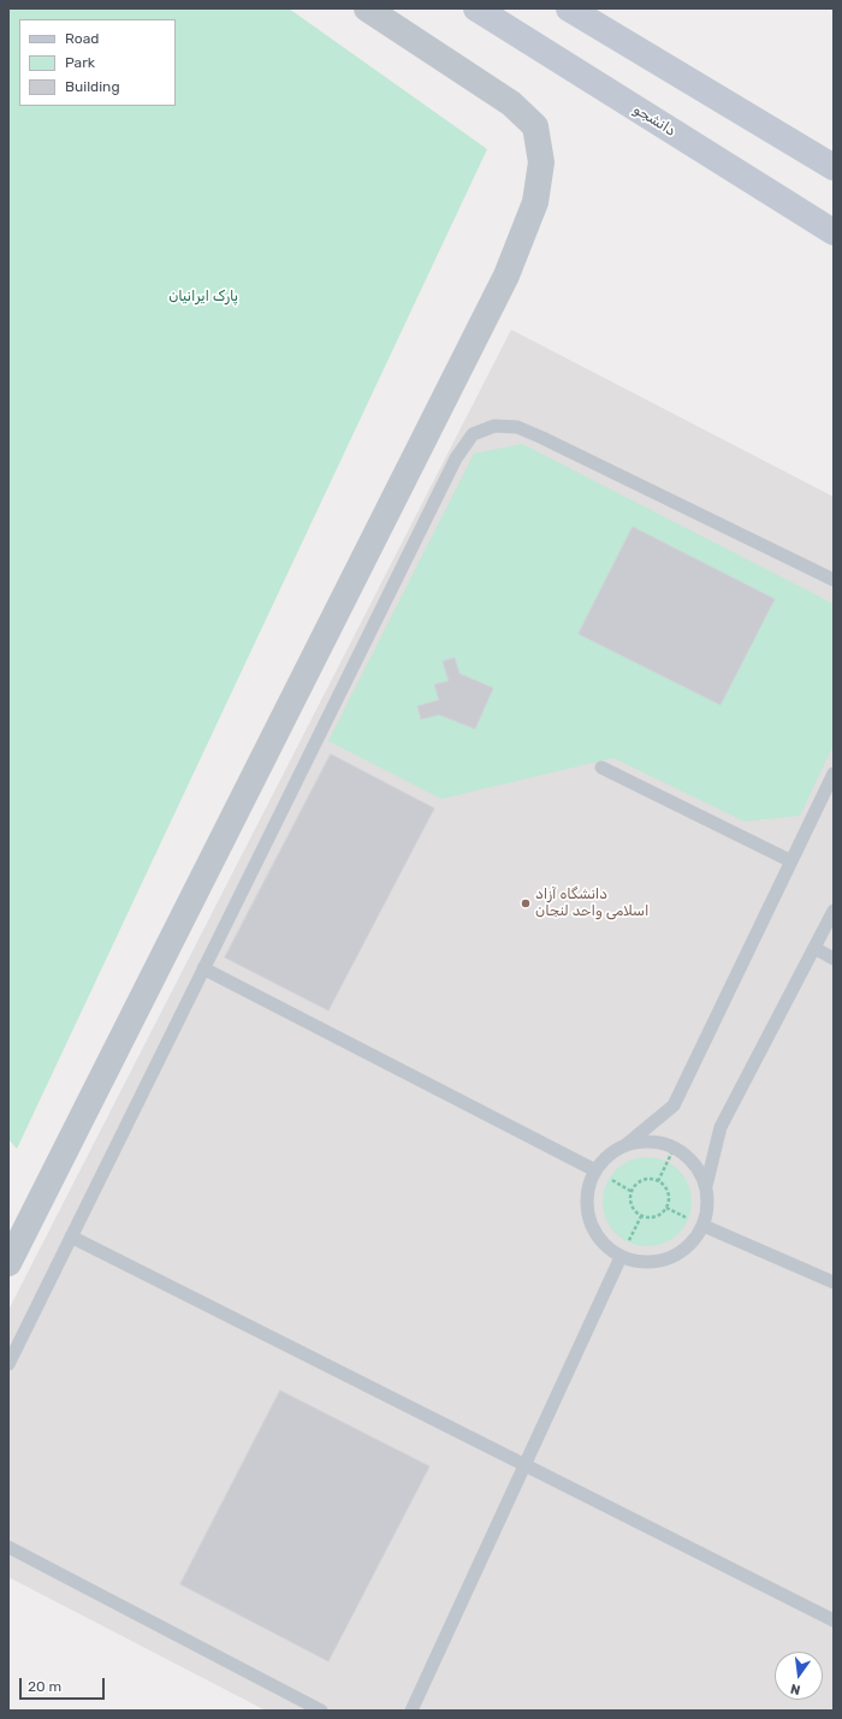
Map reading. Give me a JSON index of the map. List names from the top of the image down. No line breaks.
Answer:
{"streets":{"main road":["دانشجو"]},"parks":["پارک ایرانیان"],"places":["دانشگاه آزاد اسلامی واحد لنجان"],"legend":["Road","Park","Building"],"scale_bar":"20 m","north":"bottom"}
